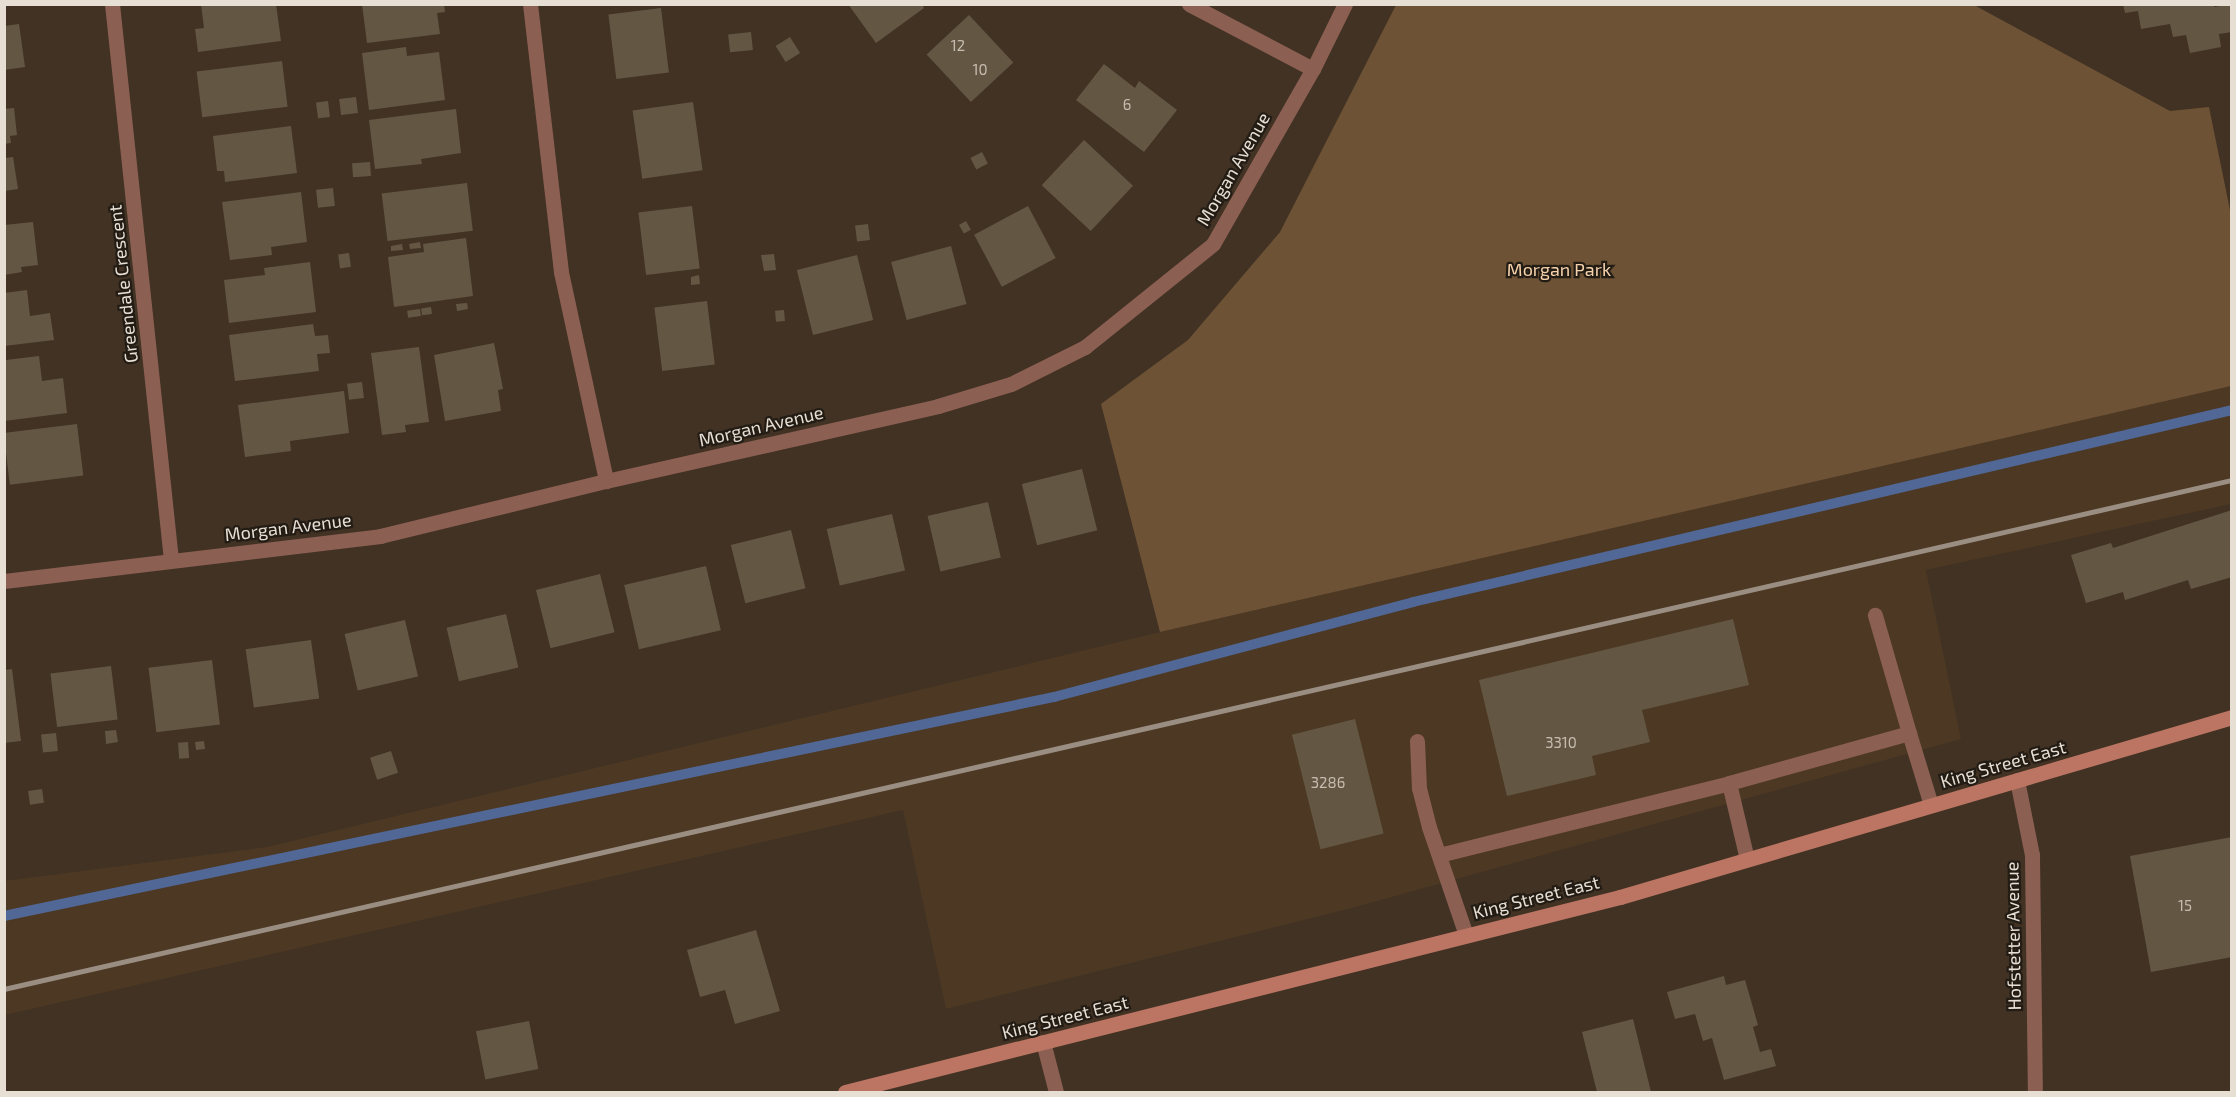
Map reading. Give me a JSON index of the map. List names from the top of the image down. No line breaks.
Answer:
{"streets":{"main road":["King Street East"],"street":["Morgan Avenue","Greendale Crescent","Hofstetter Avenue"]},"crossings":[["Morgan Avenue","Greendale Crescent"],["King Street East","Hofstetter Avenue"]],"parks":["Morgan Park"],"house_numbers":["12","10","6","3310","3286","15"]}
